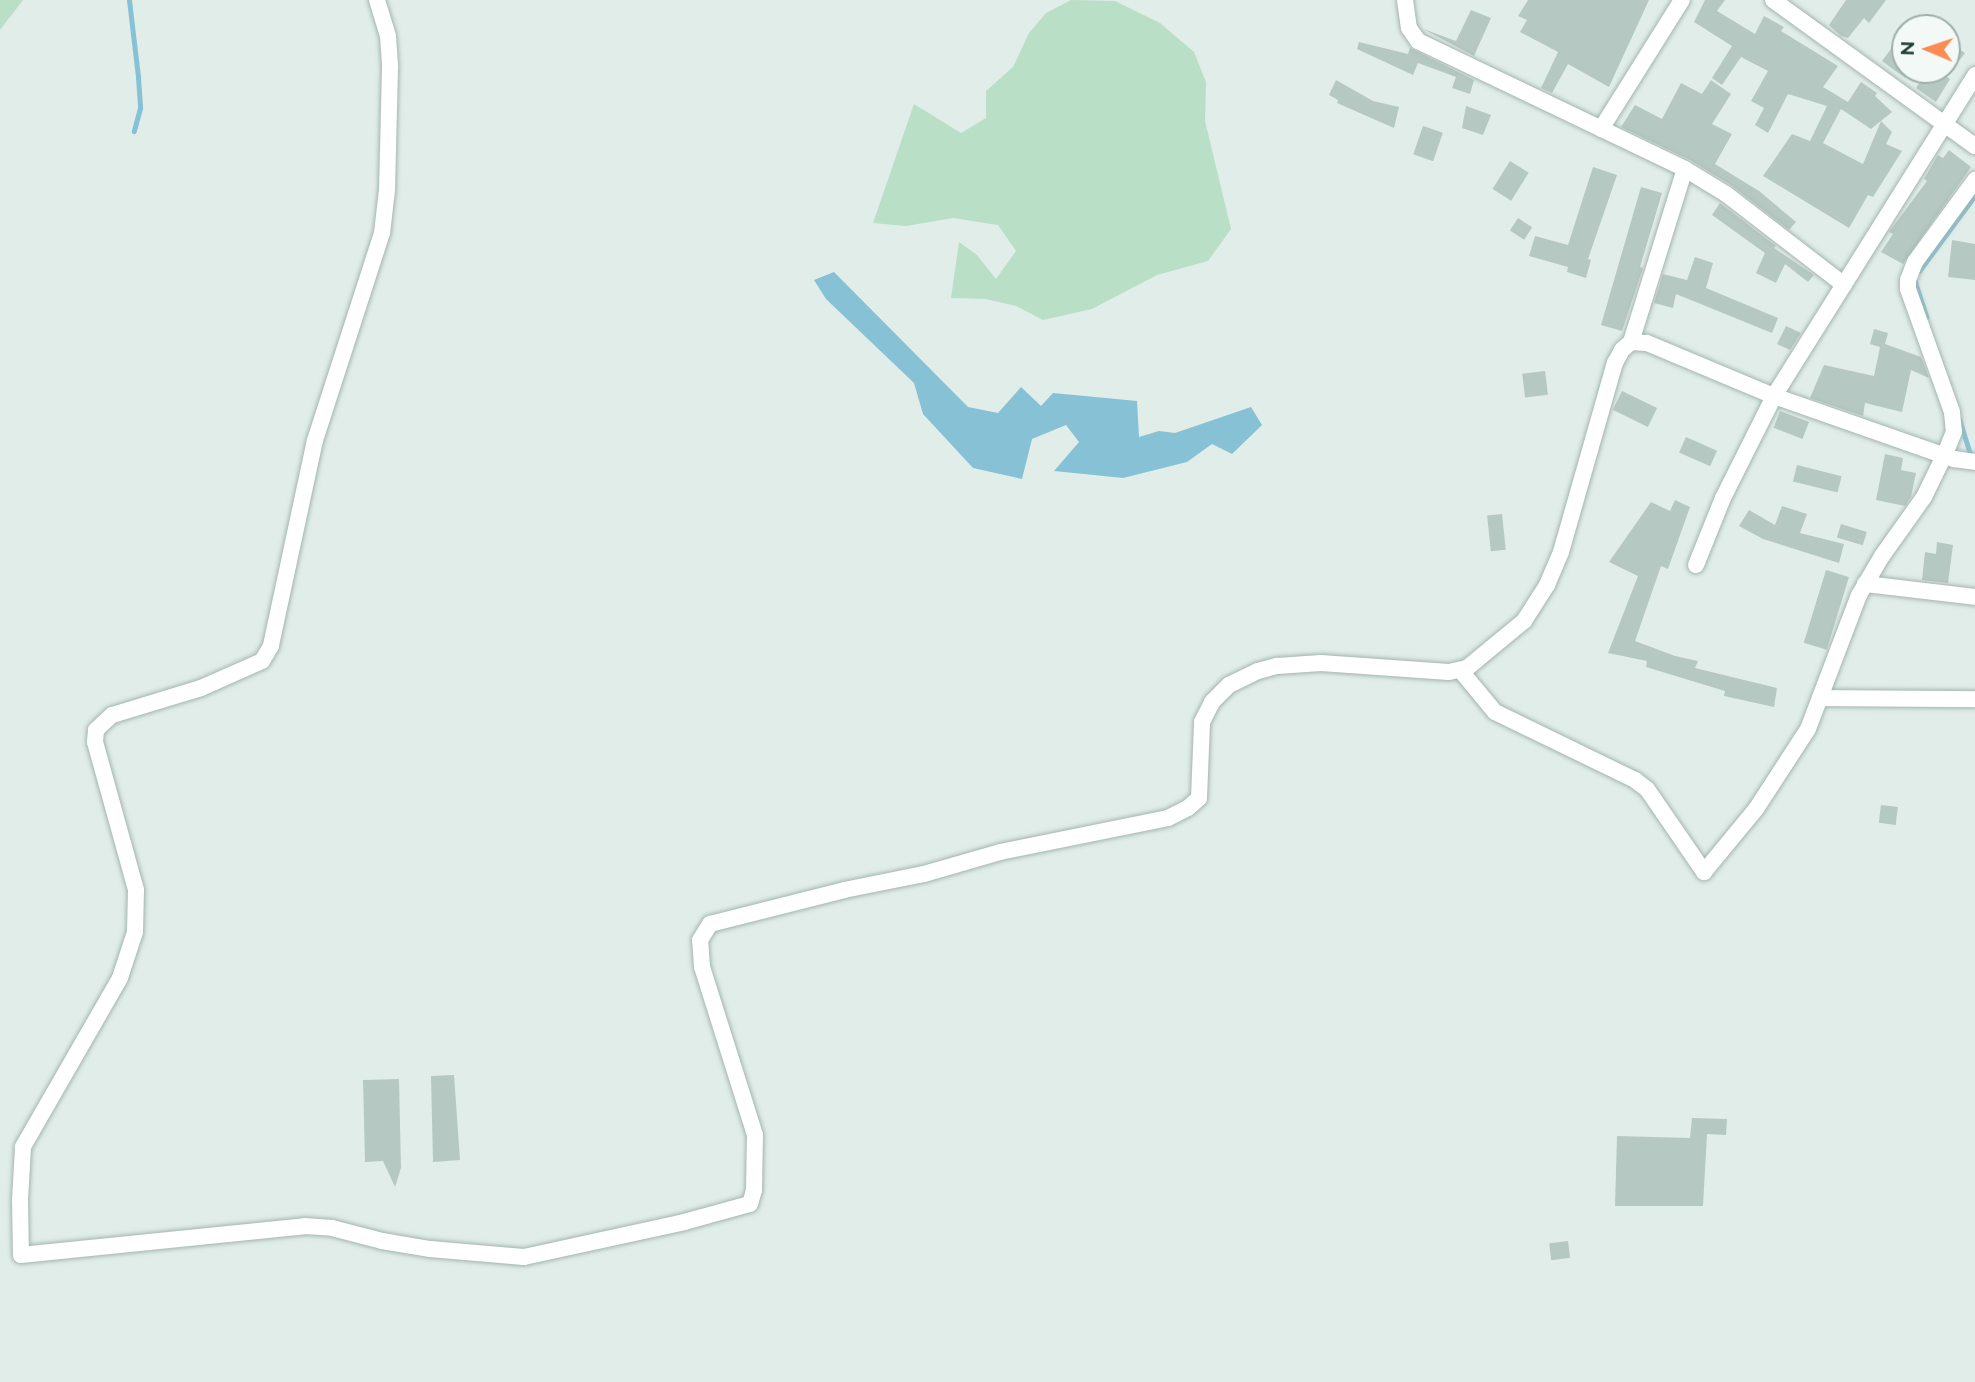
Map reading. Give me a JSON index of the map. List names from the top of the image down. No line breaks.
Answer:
{"north":"left"}
